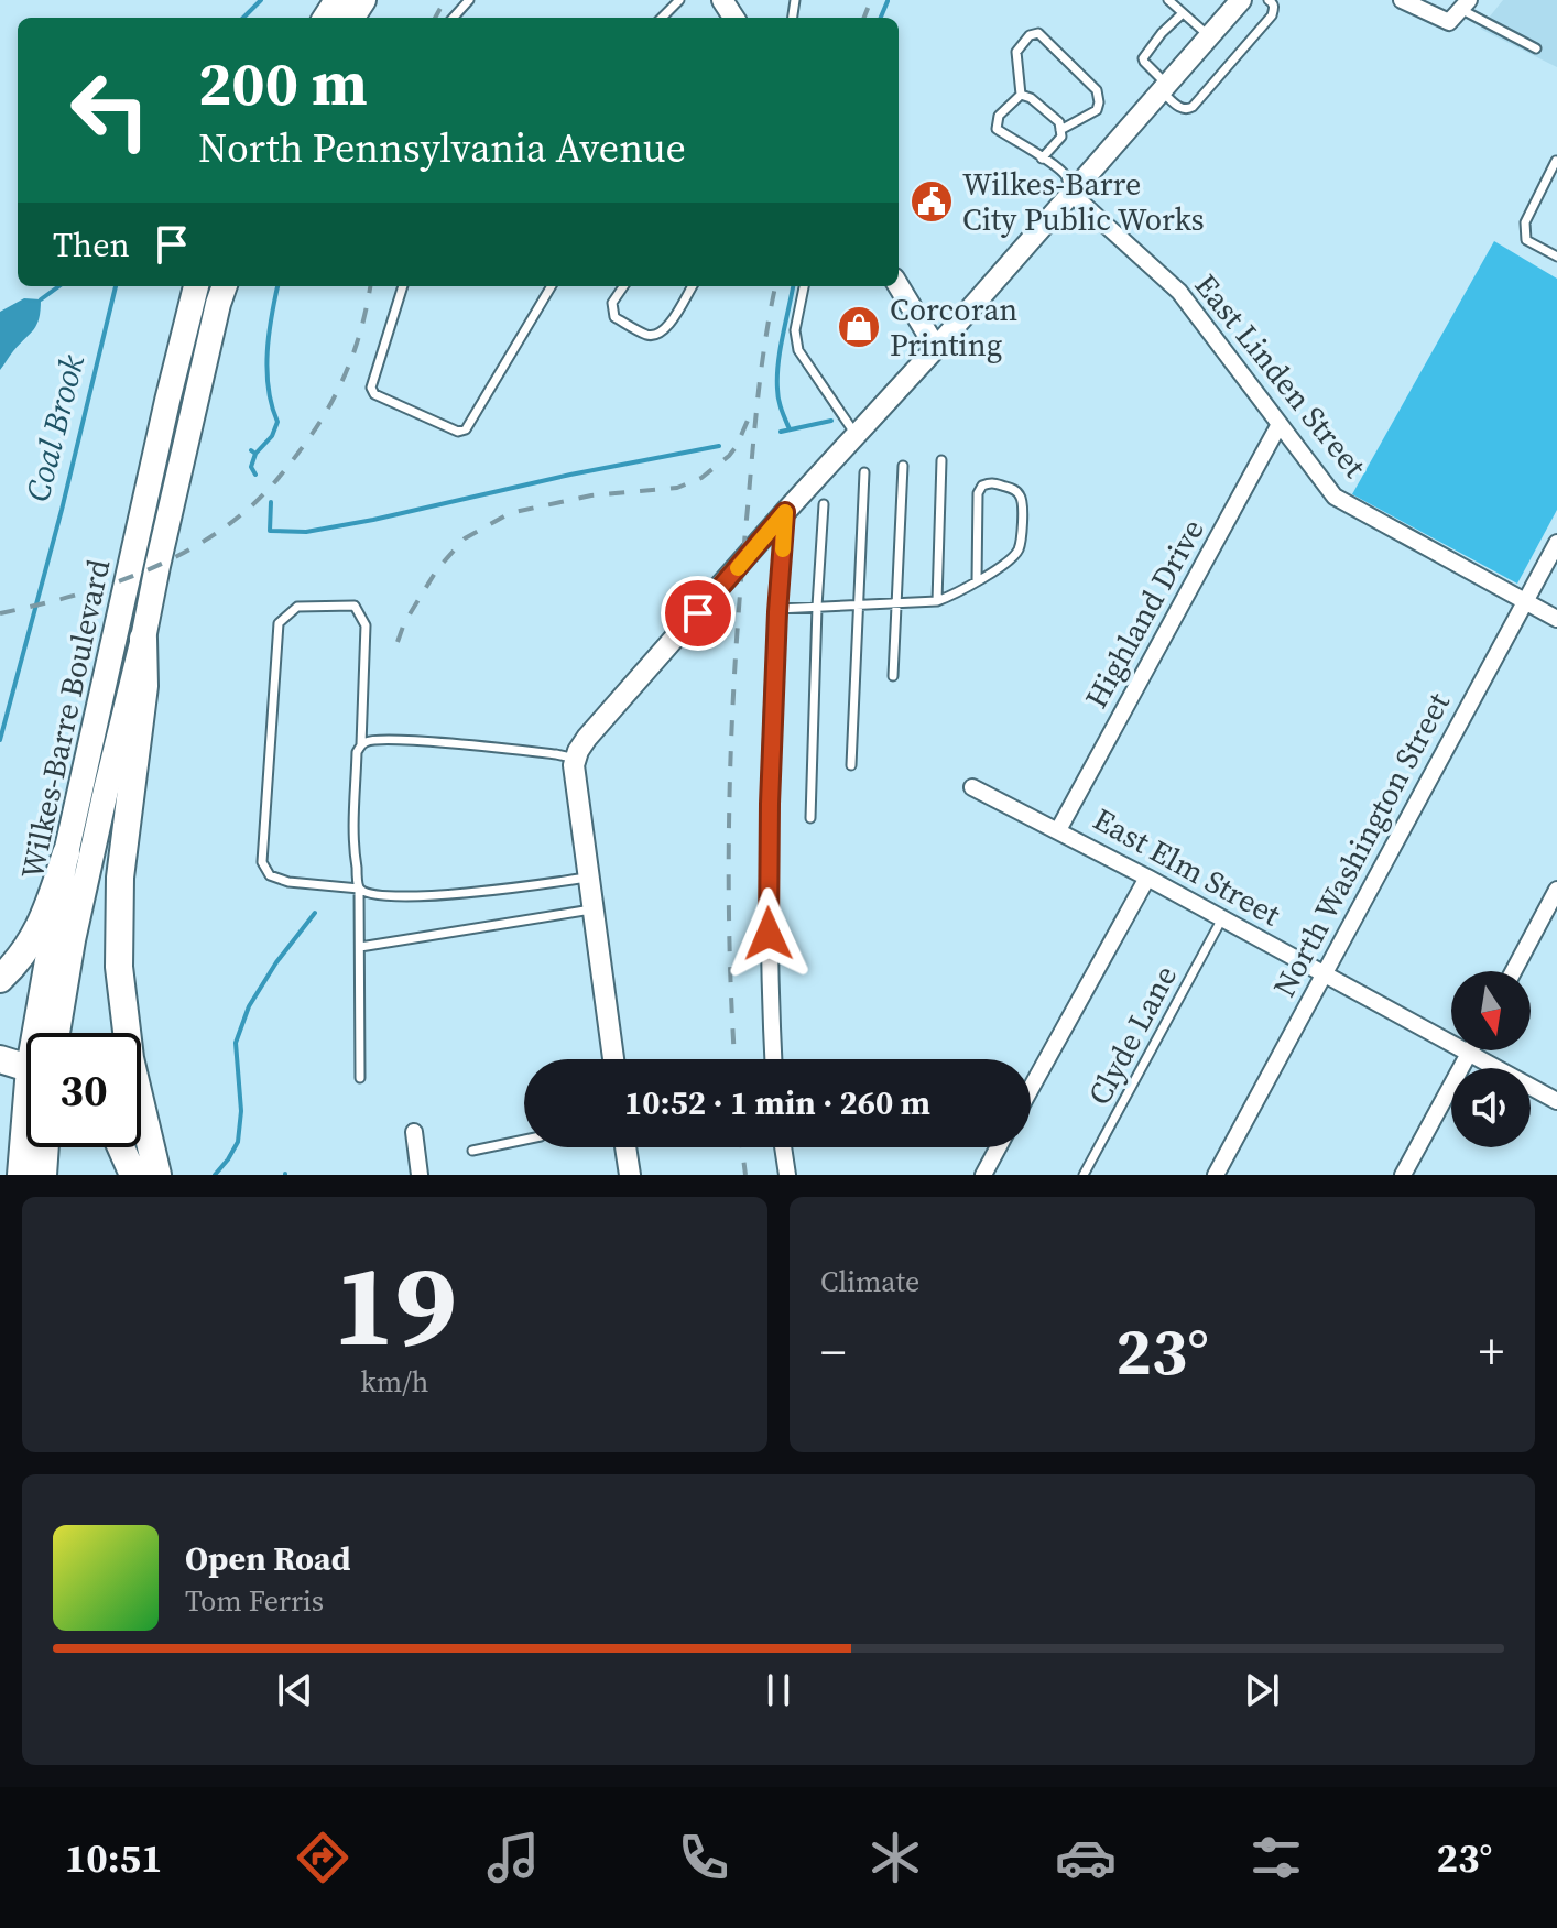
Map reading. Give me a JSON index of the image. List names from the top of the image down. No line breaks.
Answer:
{"streets":{"main road":["Wilkes-Barre Boulevard"],"street":["East Linden Street","Highland Drive","North Washington Street","East Elm Street"],"lane":["Clyde Lane"]},"crossings":[["East Linden Street","Highland Drive"],["East Linden Street","North Washington Street"],["Highland Drive","East Elm Street"],["North Washington Street","East Elm Street"],["East Elm Street","Clyde Lane"]],"water":["Coal Brook"],"places":{"public building":["Wilkes-Barre City Public Works"],"shop":["Corcoran Printing"]},"north":"bottom","page":{"turn":["200 m","North Pennsylvania Avenue"],"then":"Then","limit":"30","trip":"10:52 · 1 min · 260 m","tile":[["19","km/h"],"Climate"],"heat":["−","23°","+"],"song":["Open Road","Tom Ferris"],"tabs":["10:51","23°"]}}
